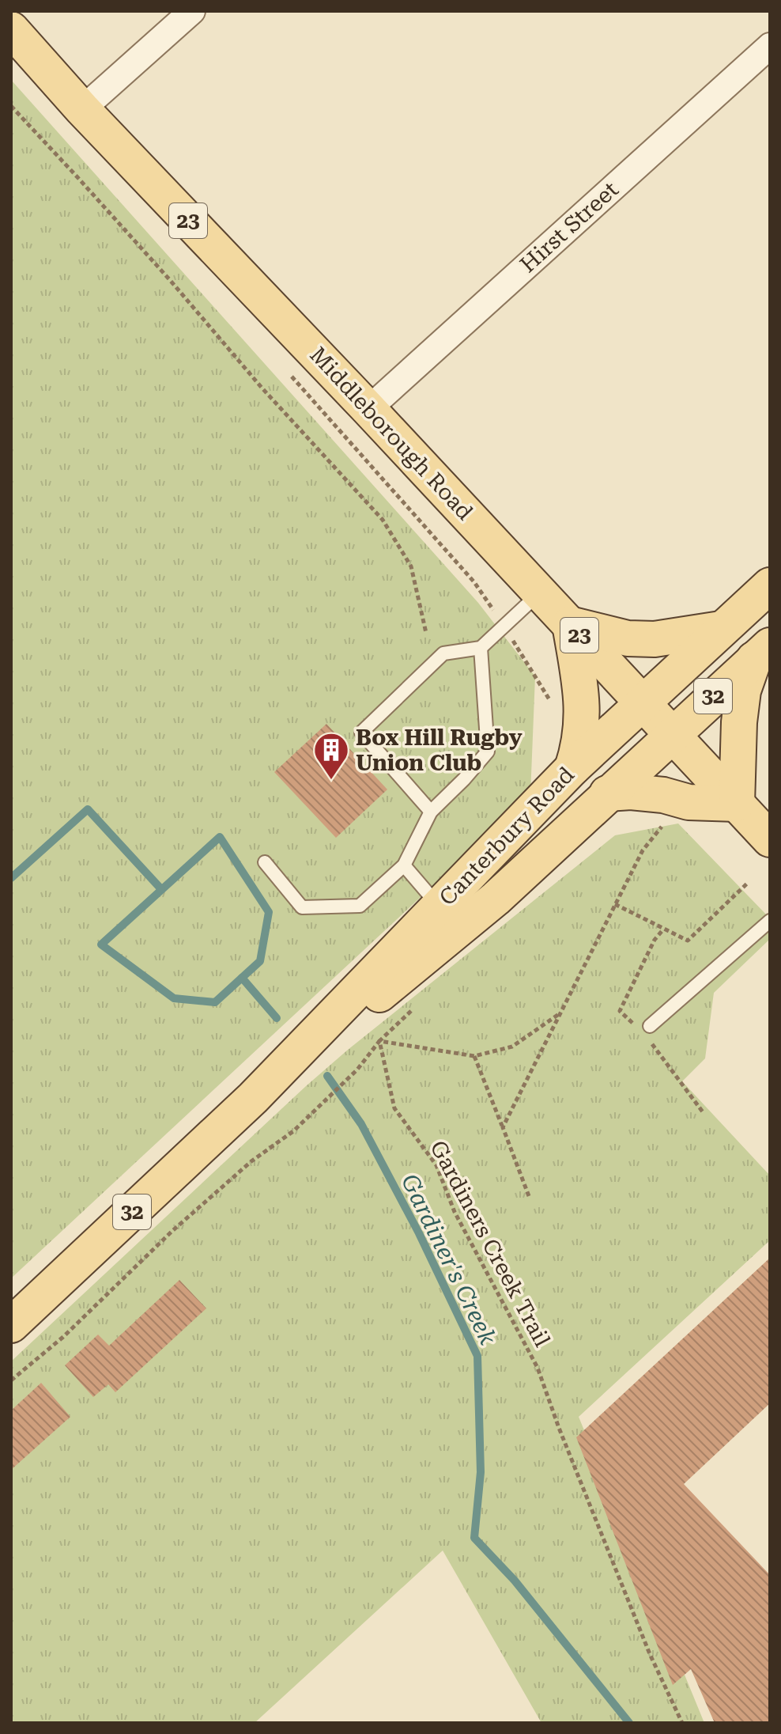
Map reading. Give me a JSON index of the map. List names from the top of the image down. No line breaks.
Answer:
{"streets":{"main road":["23","Middleborough Road","32","Canterbury Road"],"street":["Hirst Street"],"path":["Gardiners Creek Trail"]},"crossings":[["Hirst Street","Middleborough Road"],["Middleborough Road","Canterbury Road"]],"water":["Gardiner's Creek"],"places":{"building":["Box Hill Rugby Union Club"]}}
